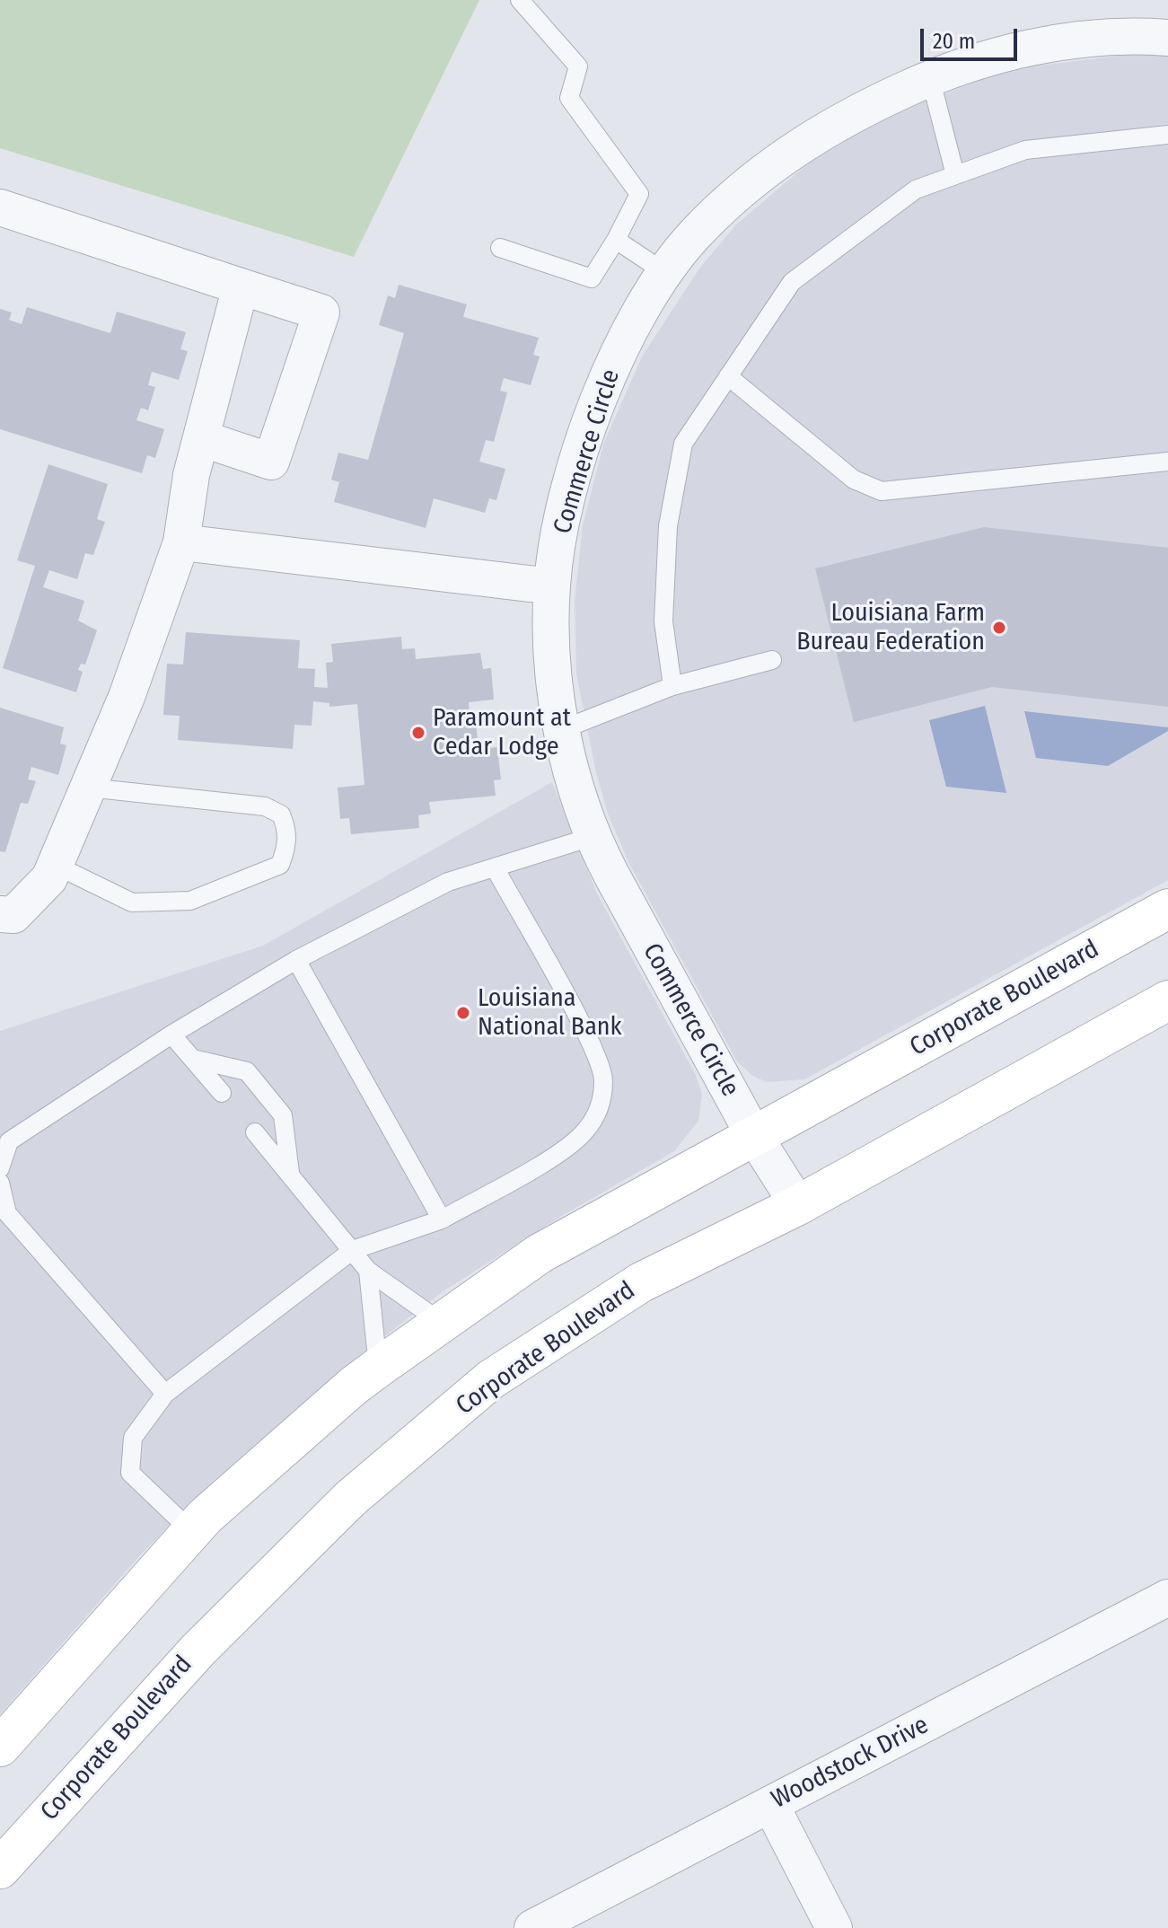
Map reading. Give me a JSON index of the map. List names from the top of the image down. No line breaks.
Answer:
{"streets":{"street":["Commerce Circle","Corporate Boulevard","Woodstock Drive"]},"crossings":[["Commerce Circle","Corporate Boulevard"]],"places":["Louisiana Farm Bureau Federation","Paramount at Cedar Lodge","Louisiana National Bank"],"scale_bar":"20 m"}
